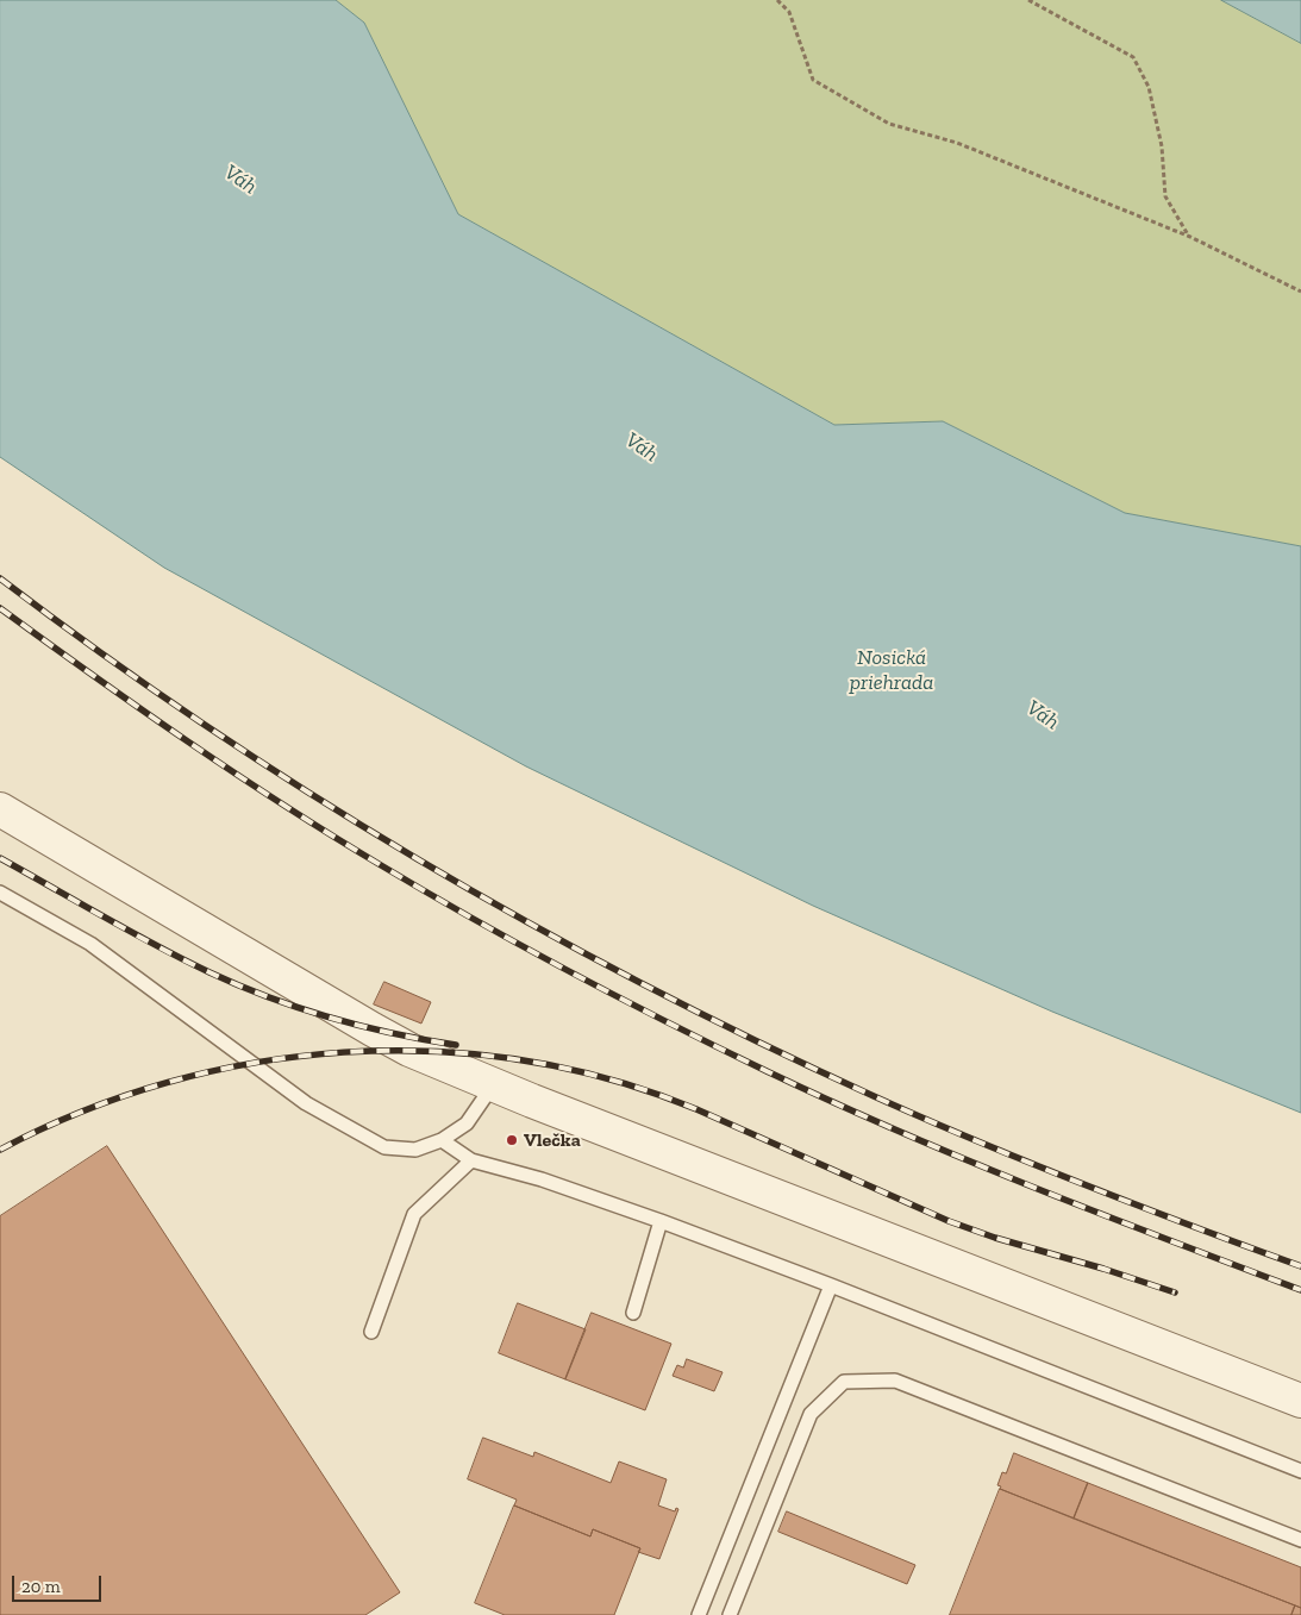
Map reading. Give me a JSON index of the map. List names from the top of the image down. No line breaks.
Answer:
{"water":["Váh","Nosická priehrada"],"places":["Vlečka"],"scale_bar":"20 m"}
